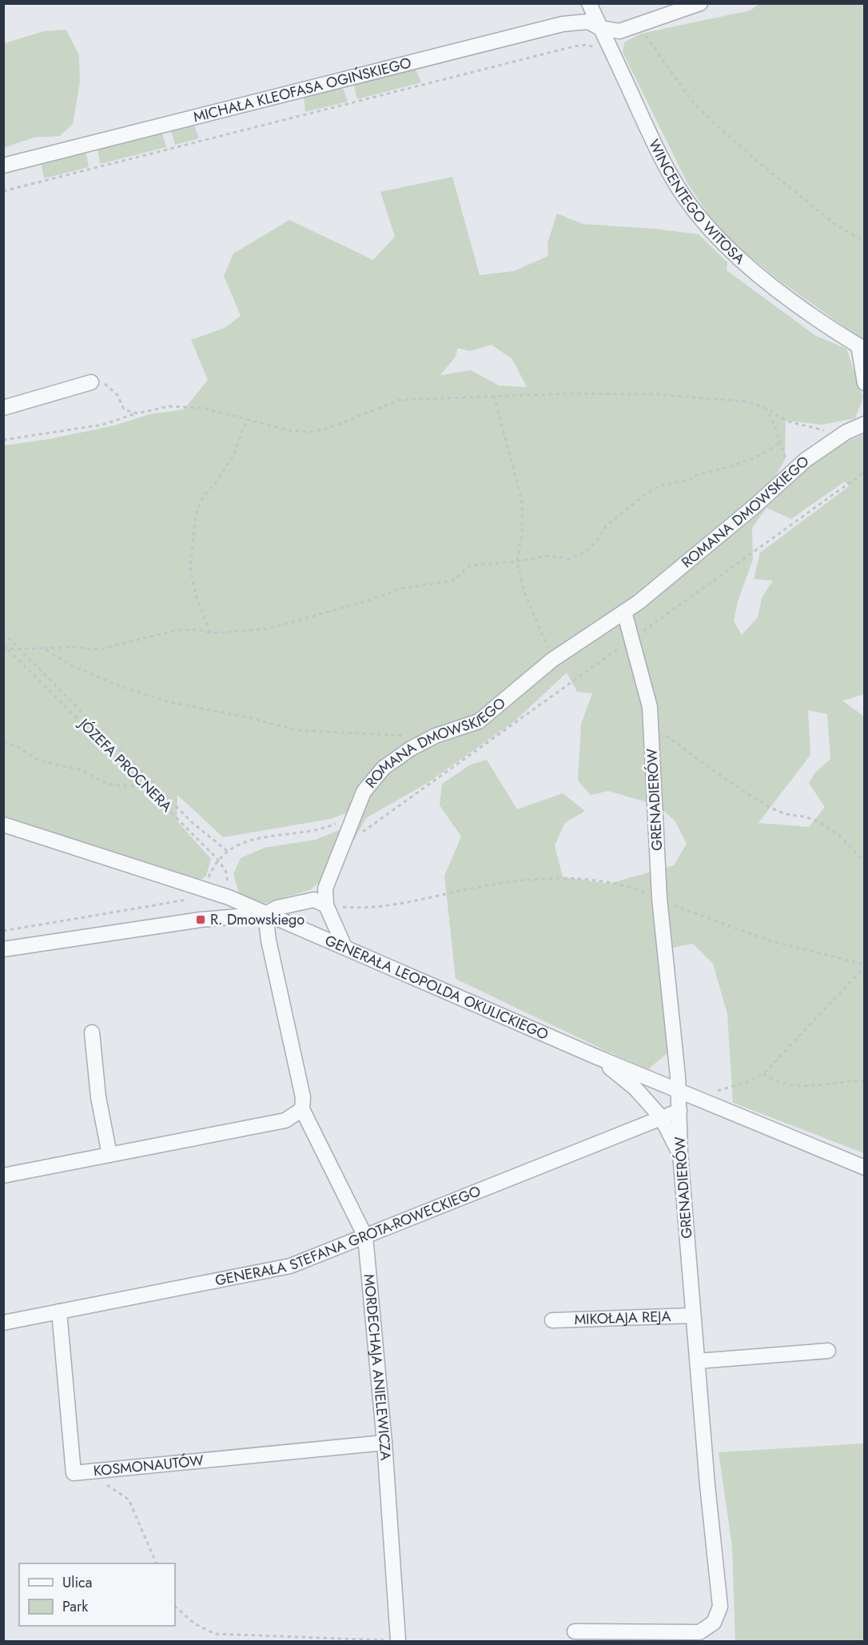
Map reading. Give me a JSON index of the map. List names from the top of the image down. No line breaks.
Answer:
{"streets":{"street":["MICHAŁA KLEOFASA OGIŃSKIEGO","WINCENTEGO WITOSA","ROMANA DMOWSKIEGO","GRENADIERÓW","GENERAŁA LEOPOLDA OKULICKIEGO","GENERAŁA STEFANA GROTA-ROWECKIEGO","MIKOŁAJA REJA","MORDECHAJA ANIELEWICZA","KOSMONAUTÓW"],"path":["JÓZEFA PROCNERA"]},"crossings":[["MICHAŁA KLEOFASA OGIŃSKIEGO","WINCENTEGO WITOSA"],["ROMANA DMOWSKIEGO","GRENADIERÓW"],["JÓZEFA PROCNERA","GENERAŁA LEOPOLDA OKULICKIEGO"],["GRENADIERÓW","GENERAŁA LEOPOLDA OKULICKIEGO"],["GRENADIERÓW","GENERAŁA STEFANA GROTA-ROWECKIEGO"],["GRENADIERÓW","MIKOŁAJA REJA"],["GENERAŁA STEFANA GROTA-ROWECKIEGO","MORDECHAJA ANIELEWICZA"],["GENERAŁA STEFANA GROTA-ROWECKIEGO","KOSMONAUTÓW"],["MORDECHAJA ANIELEWICZA","KOSMONAUTÓW"]],"places":{"transit":["R. Dmowskiego"]},"legend":["Ulica","Park"]}
